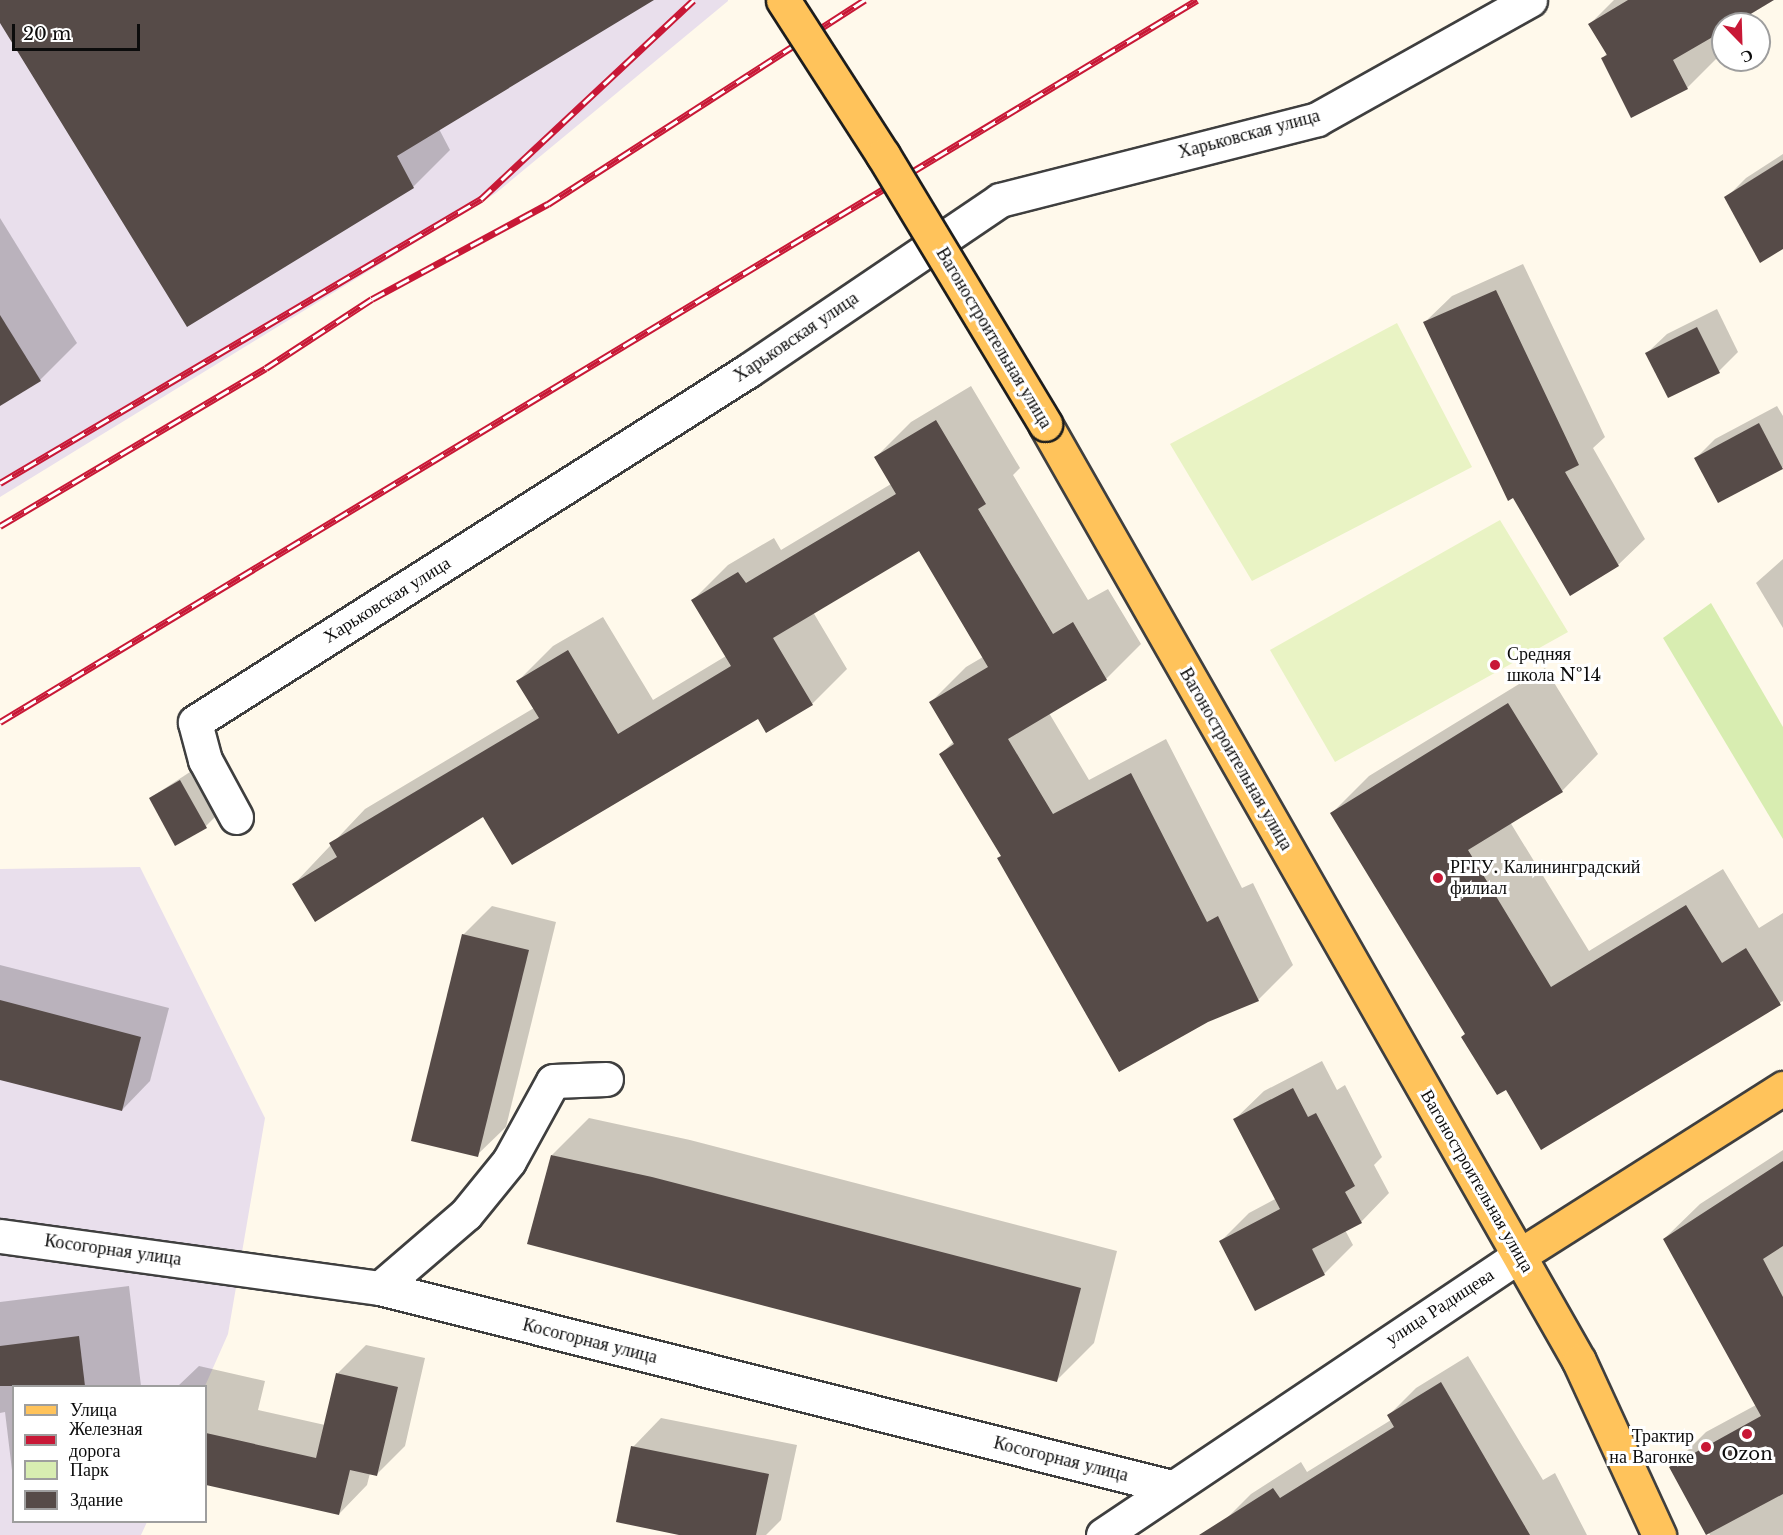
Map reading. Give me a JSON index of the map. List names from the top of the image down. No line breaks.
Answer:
{"streets":{"main road":["Вагоностроительная улица","улица Радищева"],"street":["Харьковская улица","Косогорная улица"]},"crossings":[["Вагоностроительная улица","улица Радищева"],["Косогорная улица","улица Радищева"]],"places":["Средняя школа №14","РГГУ. Калининградский филиал","Ozon","Трактир на Вагонке"],"legend":["Улица","Железная дорога","Парк","Здание"],"scale_bar":"20 m","north":"bottom right"}
